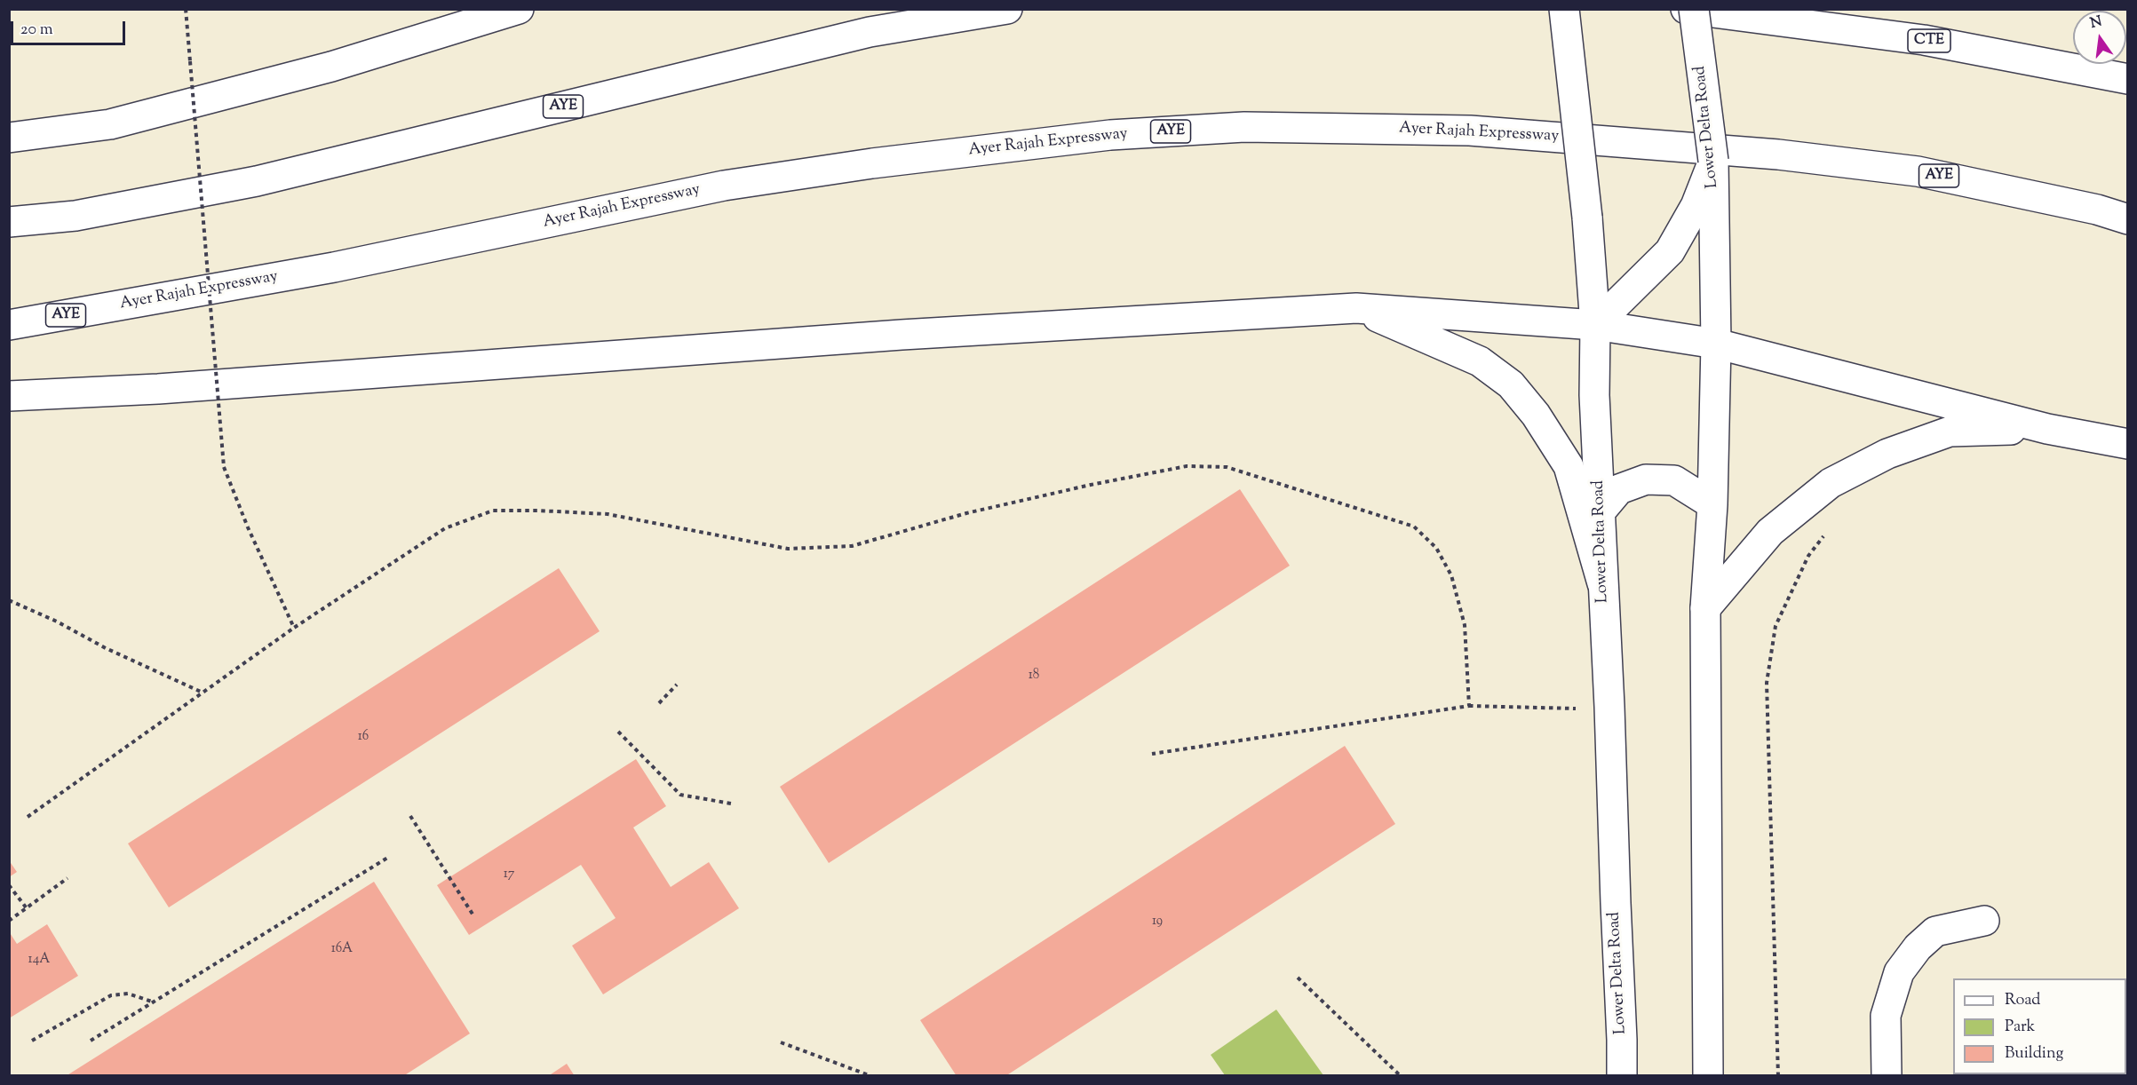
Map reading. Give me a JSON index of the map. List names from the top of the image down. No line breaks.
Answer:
{"streets":{"main road":["CTE","AYE","Lower Delta Road","Ayer Rajah Expressway"]},"house_numbers":["18","16","17","19","16A","14A"],"legend":["Road","Park","Building"],"scale_bar":"20 m","north":"top"}
